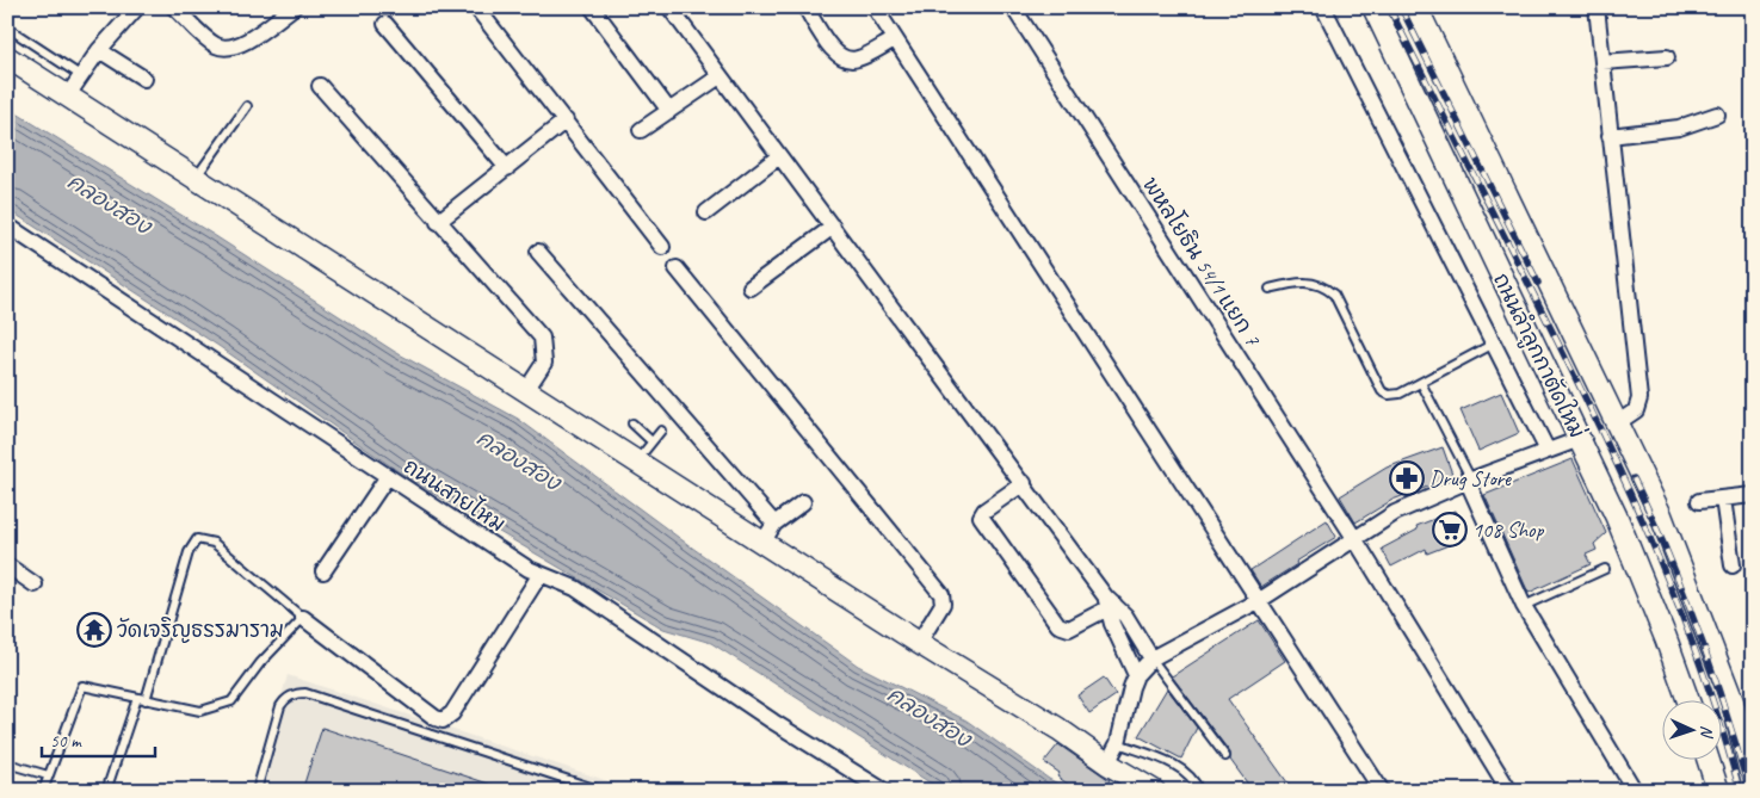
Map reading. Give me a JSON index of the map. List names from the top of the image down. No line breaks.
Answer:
{"streets":{"main road":["ถนนลำลูกกาตัดใหม่"],"street":["พหลโยธิน 54/1 แยก 7","ถนนสายไหม"]},"water":["คลองสอง"],"places":{"pharmacy":["Drug Store"],"supermarket":["108 Shop"],"temple":["วัดเจริญธรรมาราม"]},"scale_bar":"50 m","north":"right"}
